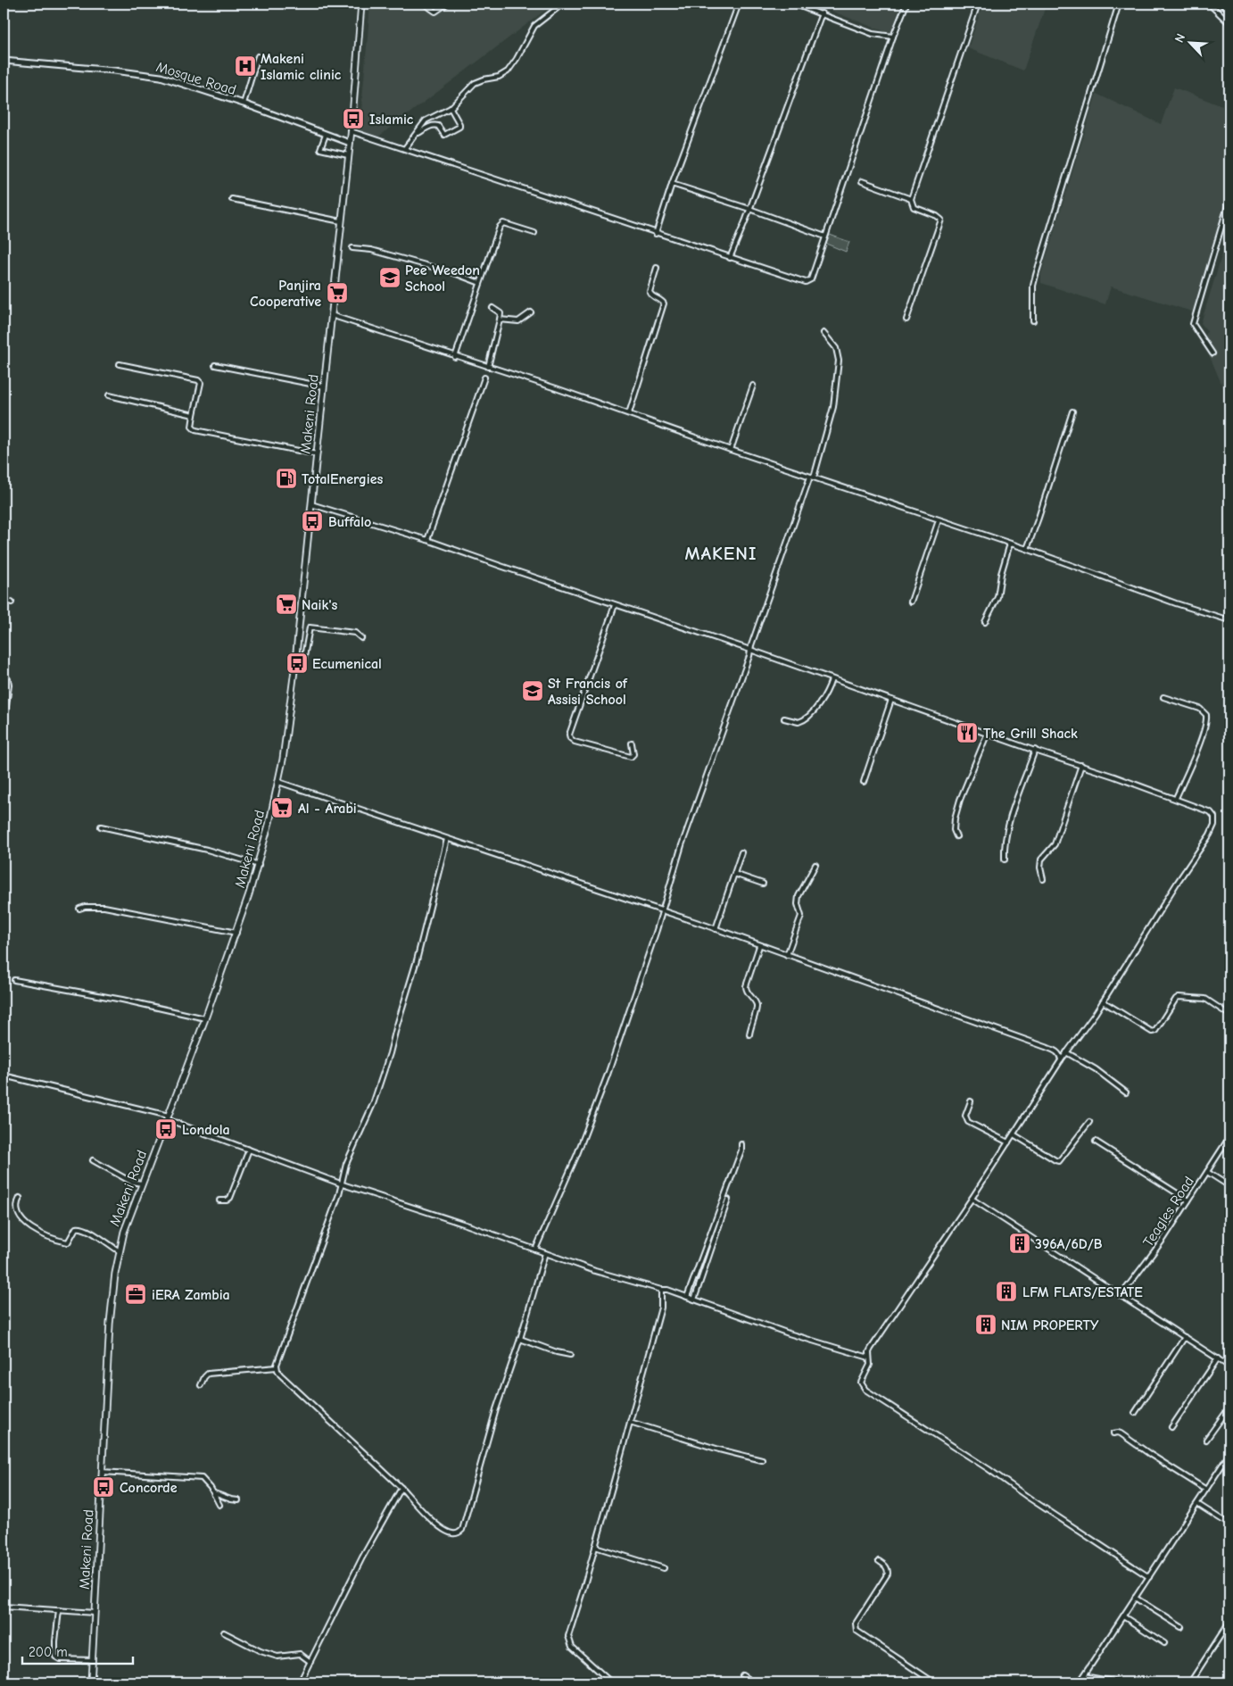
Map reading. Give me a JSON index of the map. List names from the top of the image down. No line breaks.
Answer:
{"streets":{"main road":["Makeni Road"],"street":["Mosque Road","Teagles Road"]},"crossings":[["Mosque Road","Makeni Road"]],"districts":["MAKENI"],"places":{"hospital":["Makeni Islamic clinic"],"bus stop":["Islamic","Buffalo","Ecumenical","Londola","Concorde"],"school or university":["Pee Weedon School","St Francis of Assisi School"],"supermarket":["Panjira Cooperative","Naik's","Al - Arabi"],"fuel station":["TotalEnergies"],"restaurant":["The Grill Shack"],"building":["396A/6D/B","LFM FLATS/ESTATE","NIM PROPERTY"],"office":["iERA Zambia"]},"scale_bar":"200 m","north":"top left"}
